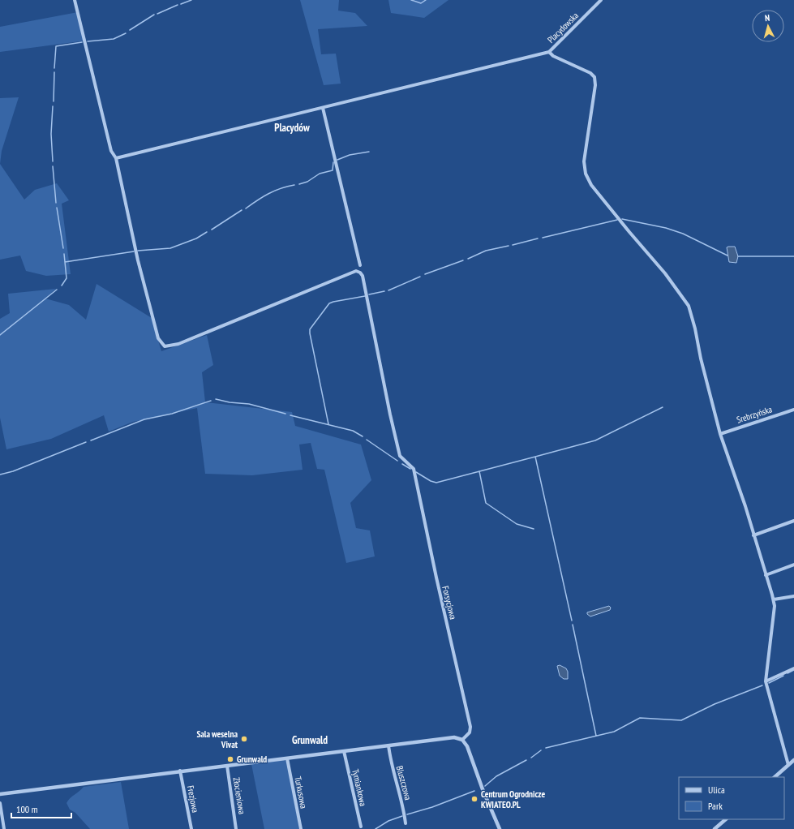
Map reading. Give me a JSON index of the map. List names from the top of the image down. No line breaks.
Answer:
{"streets":{"street":["Placydowska","Srebrzyńska","Forsycjowa","Bluszczowa","Tymiankowa","Turkusowa","Złocieniowa","Frezjowa"]},"districts":["Placydów","Grunwald"],"places":["Sala weselna Vivat","Grunwald","Centrum Ogrodnicze KWIATEO.PL"],"legend":["Ulica","Park"],"scale_bar":"100 m","north":"top"}
